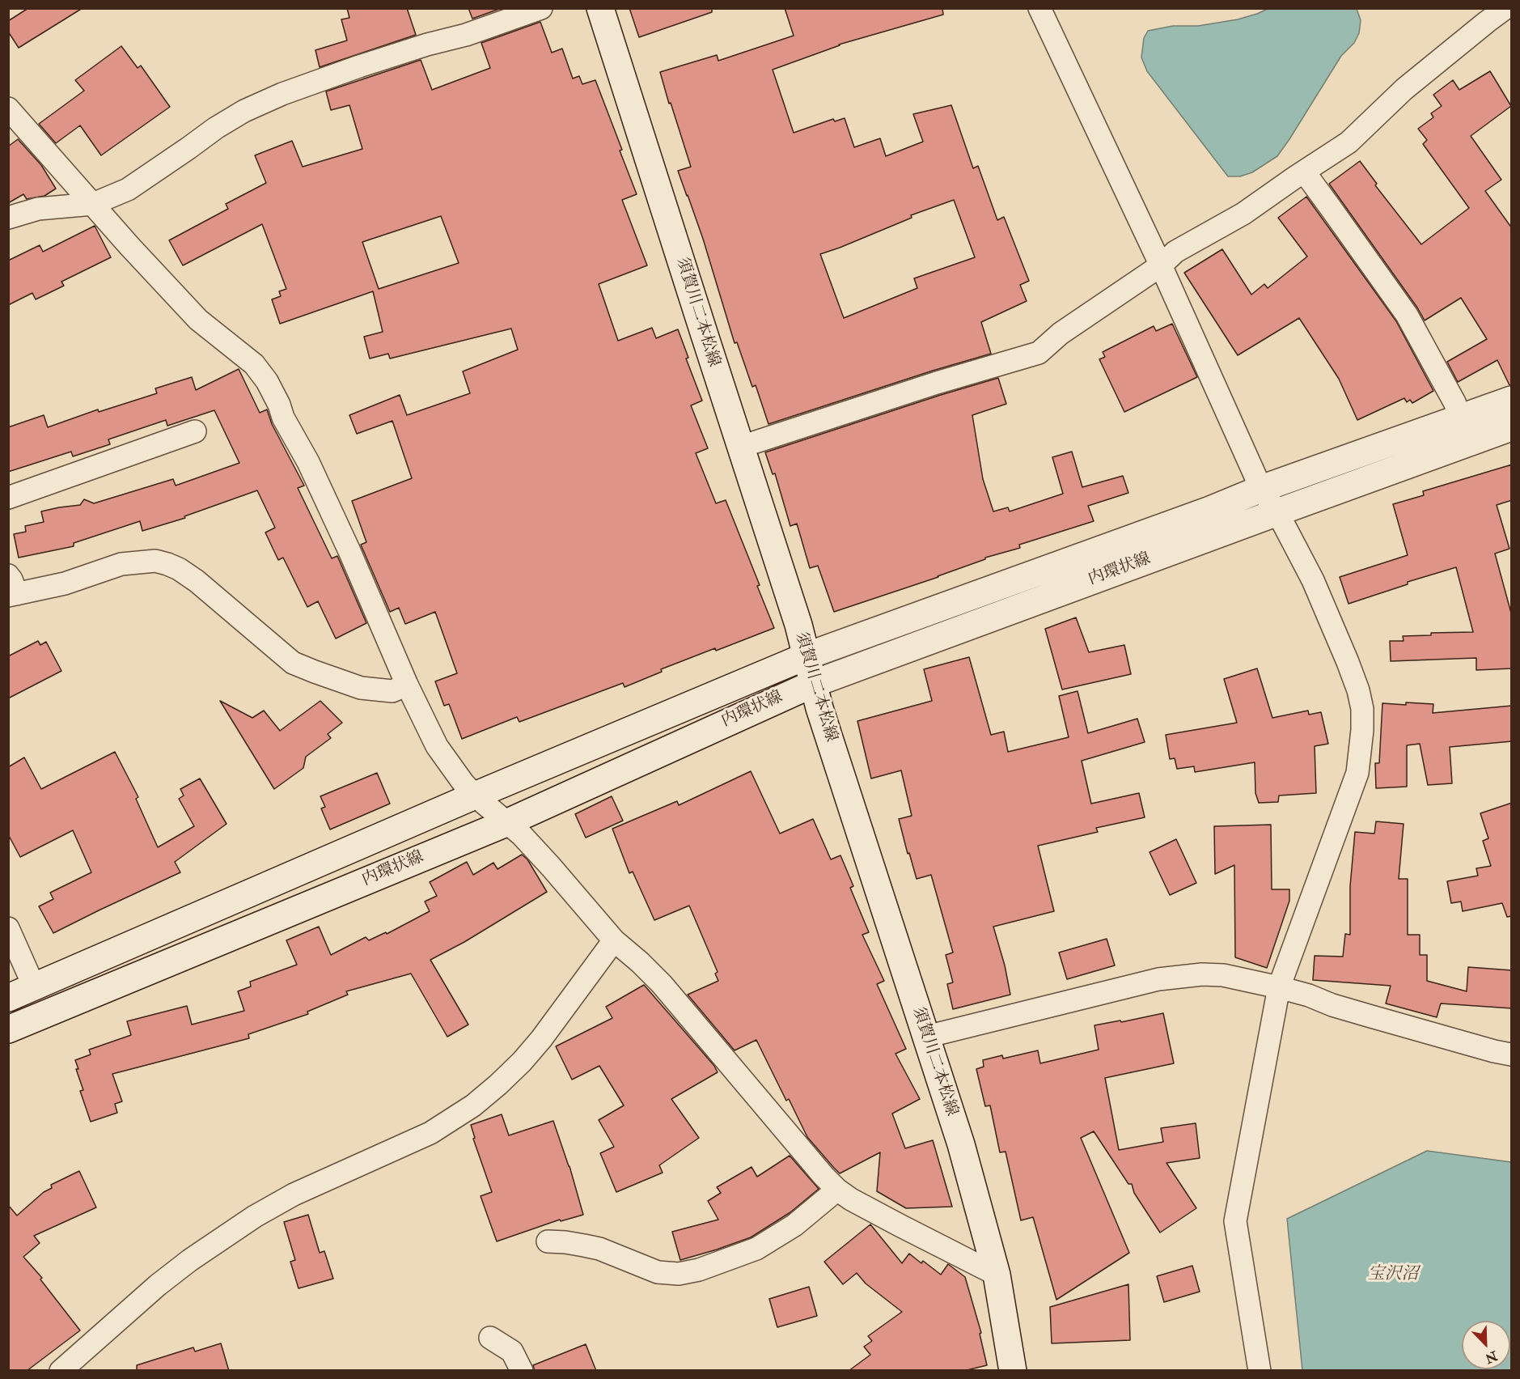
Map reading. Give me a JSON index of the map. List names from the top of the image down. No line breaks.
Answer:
{"streets":{"main road":["須賀川二本松線","内環状線"]},"crossings":[["須賀川二本松線","内環状線"]],"water":["宝沢沼"],"north":"bottom right"}
